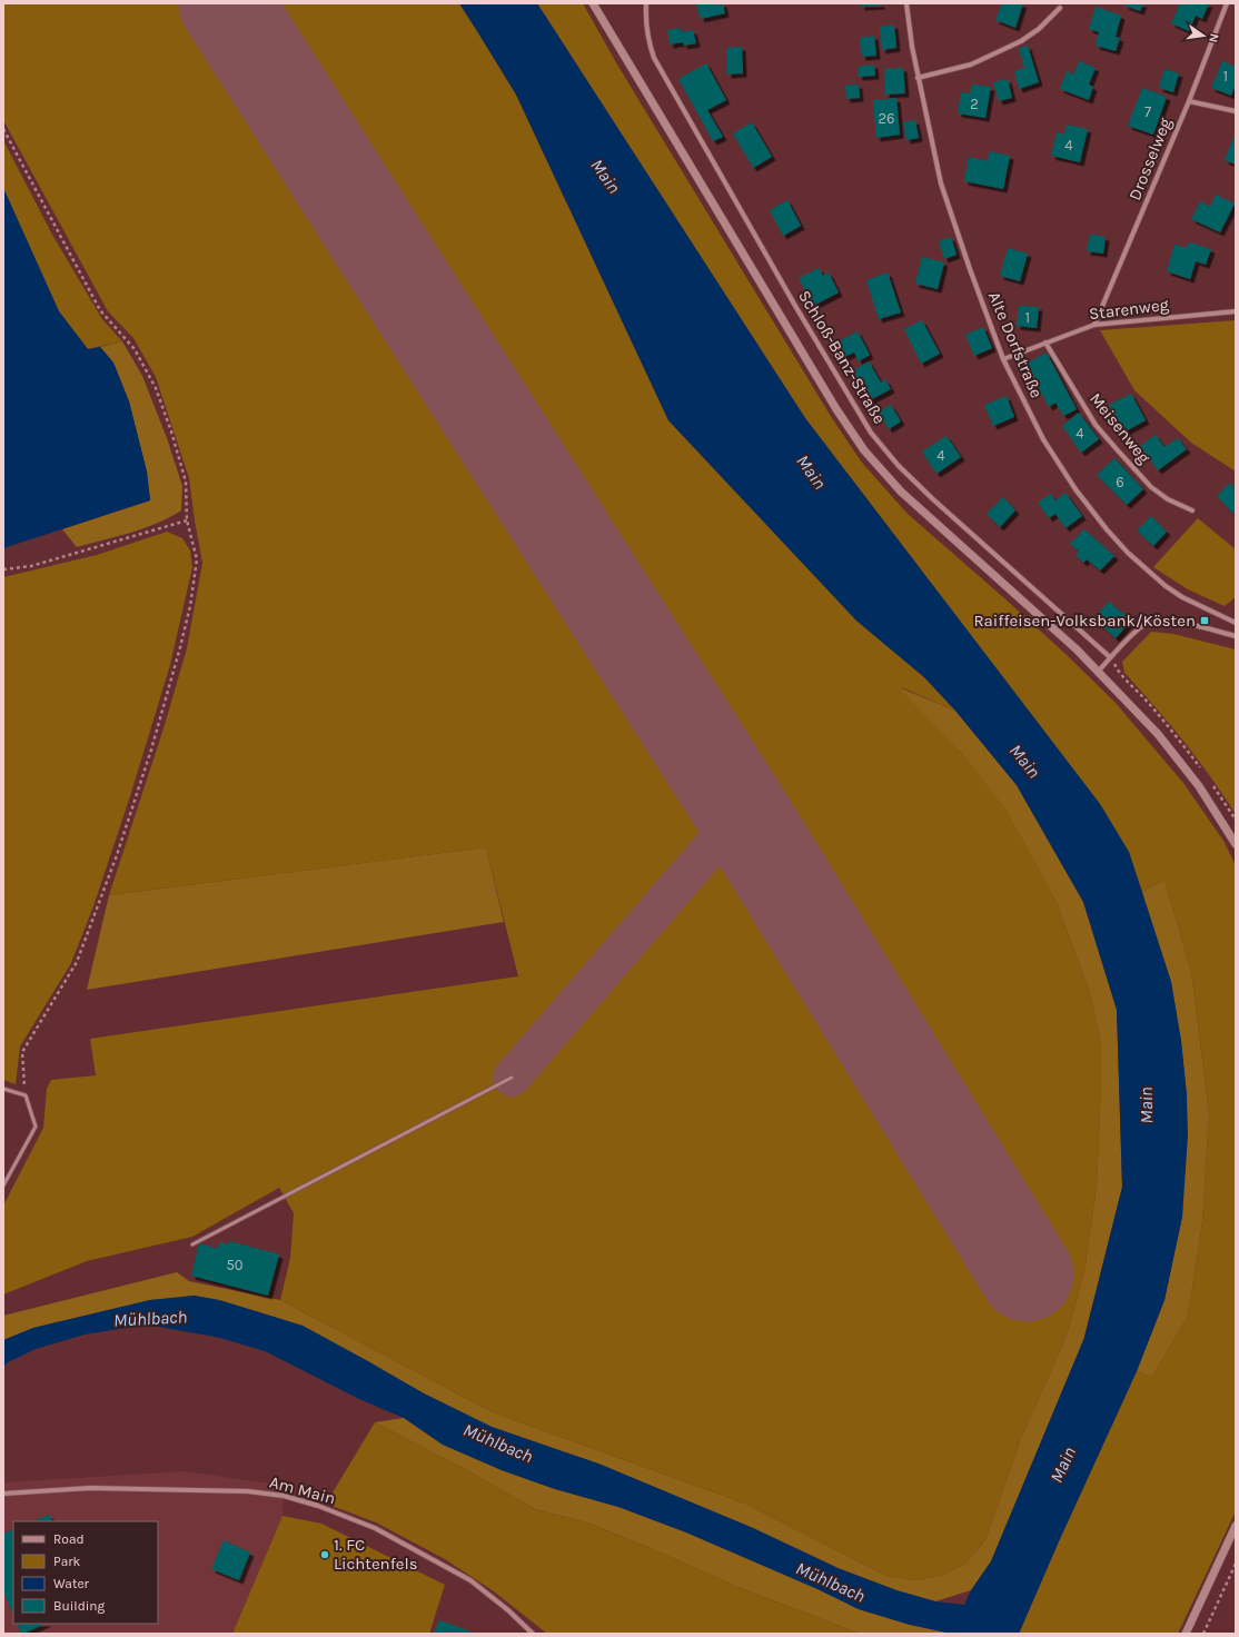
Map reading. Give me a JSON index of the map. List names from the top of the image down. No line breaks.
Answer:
{"streets":{"street":["Drosselweg","Starenweg","Alte Dorfstraße","Schloß-Banz-Straße","Meisenweg","Am Main"]},"crossings":[["Drosselweg","Starenweg"],["Starenweg","Alte Dorfstraße"],["Starenweg","Meisenweg"]],"water":["Main","Mühlbach"],"places":{"transit":["Raiffeisen-Volksbank/Kösten"],"other":["1. FC Lichtenfels"]},"house_numbers":["1","2","7","26","4","1","4","4","6","50"],"legend":["Road","Park","Water","Building"],"north":"right"}
